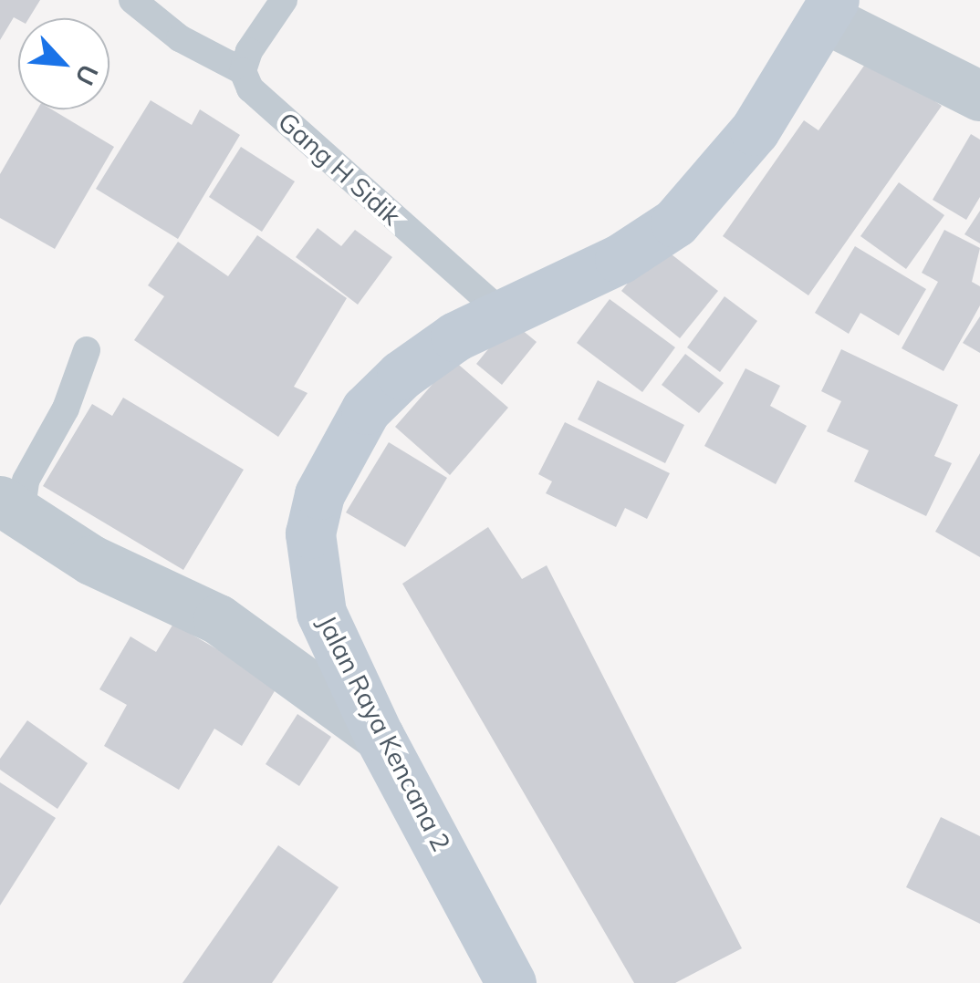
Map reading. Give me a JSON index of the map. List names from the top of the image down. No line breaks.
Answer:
{"streets":{"street":["Jalan Raya Kencana 2"],"lane":["Gang H Sidik"]},"crossings":[["Gang H Sidik","Jalan Raya Kencana 2"]],"north":"bottom right"}
